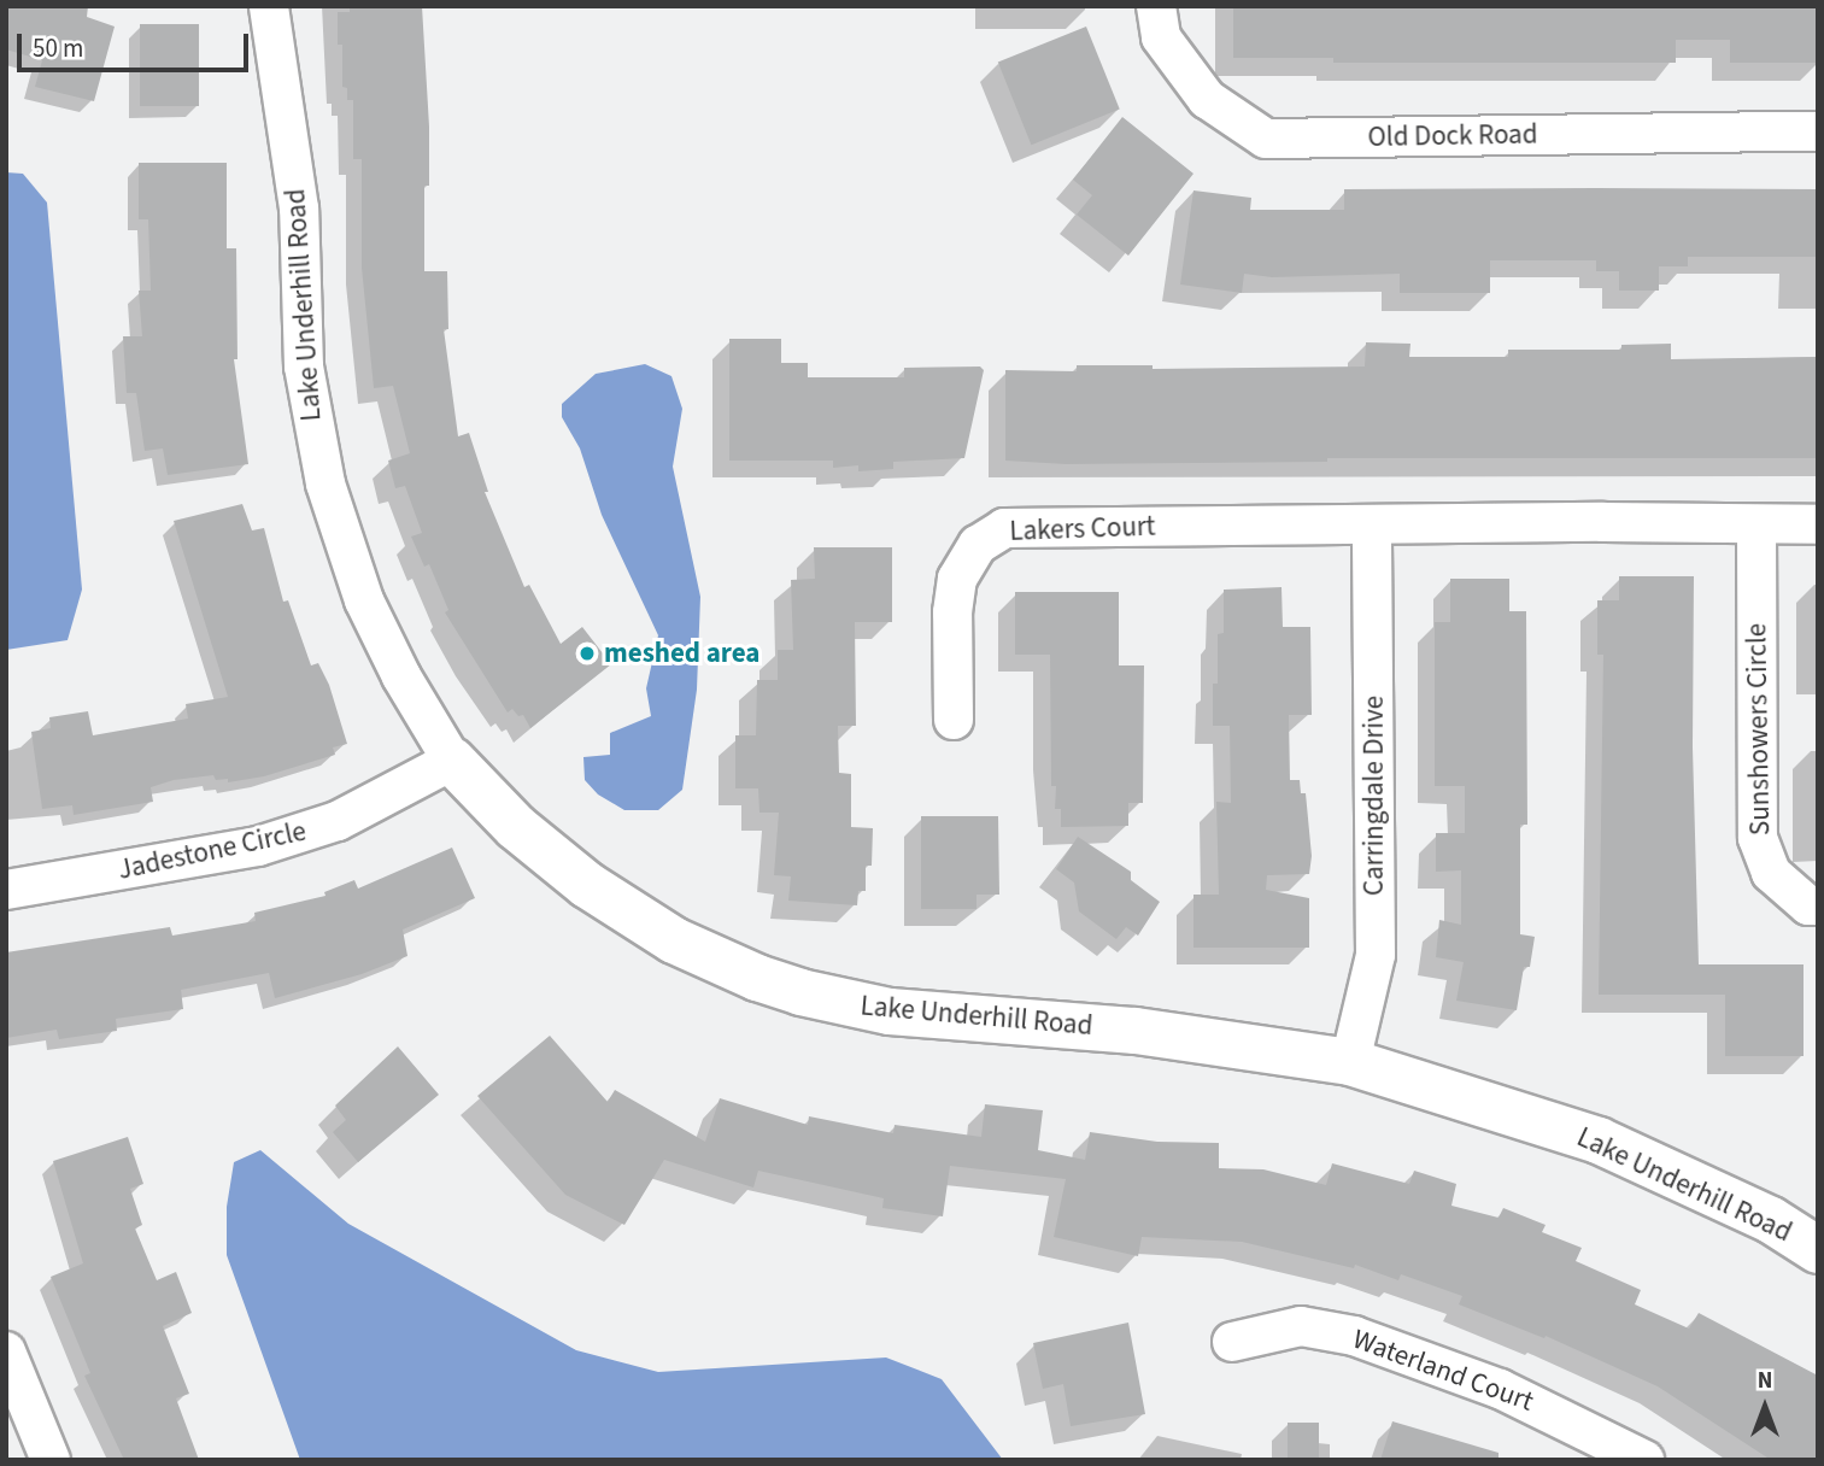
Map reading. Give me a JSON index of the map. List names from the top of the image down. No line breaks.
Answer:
{"streets":{"street":["Old Dock Road","Lake Underhill Road","Lakers Court","Sunshowers Circle","Carringdale Drive","Jadestone Circle","Waterland Court"]},"crossings":[["Lake Underhill Road","Carringdale Drive"],["Lake Underhill Road","Jadestone Circle"],["Lakers Court","Carringdale Drive"]],"places":["meshed area"],"scale_bar":"50 m","north":"top"}
